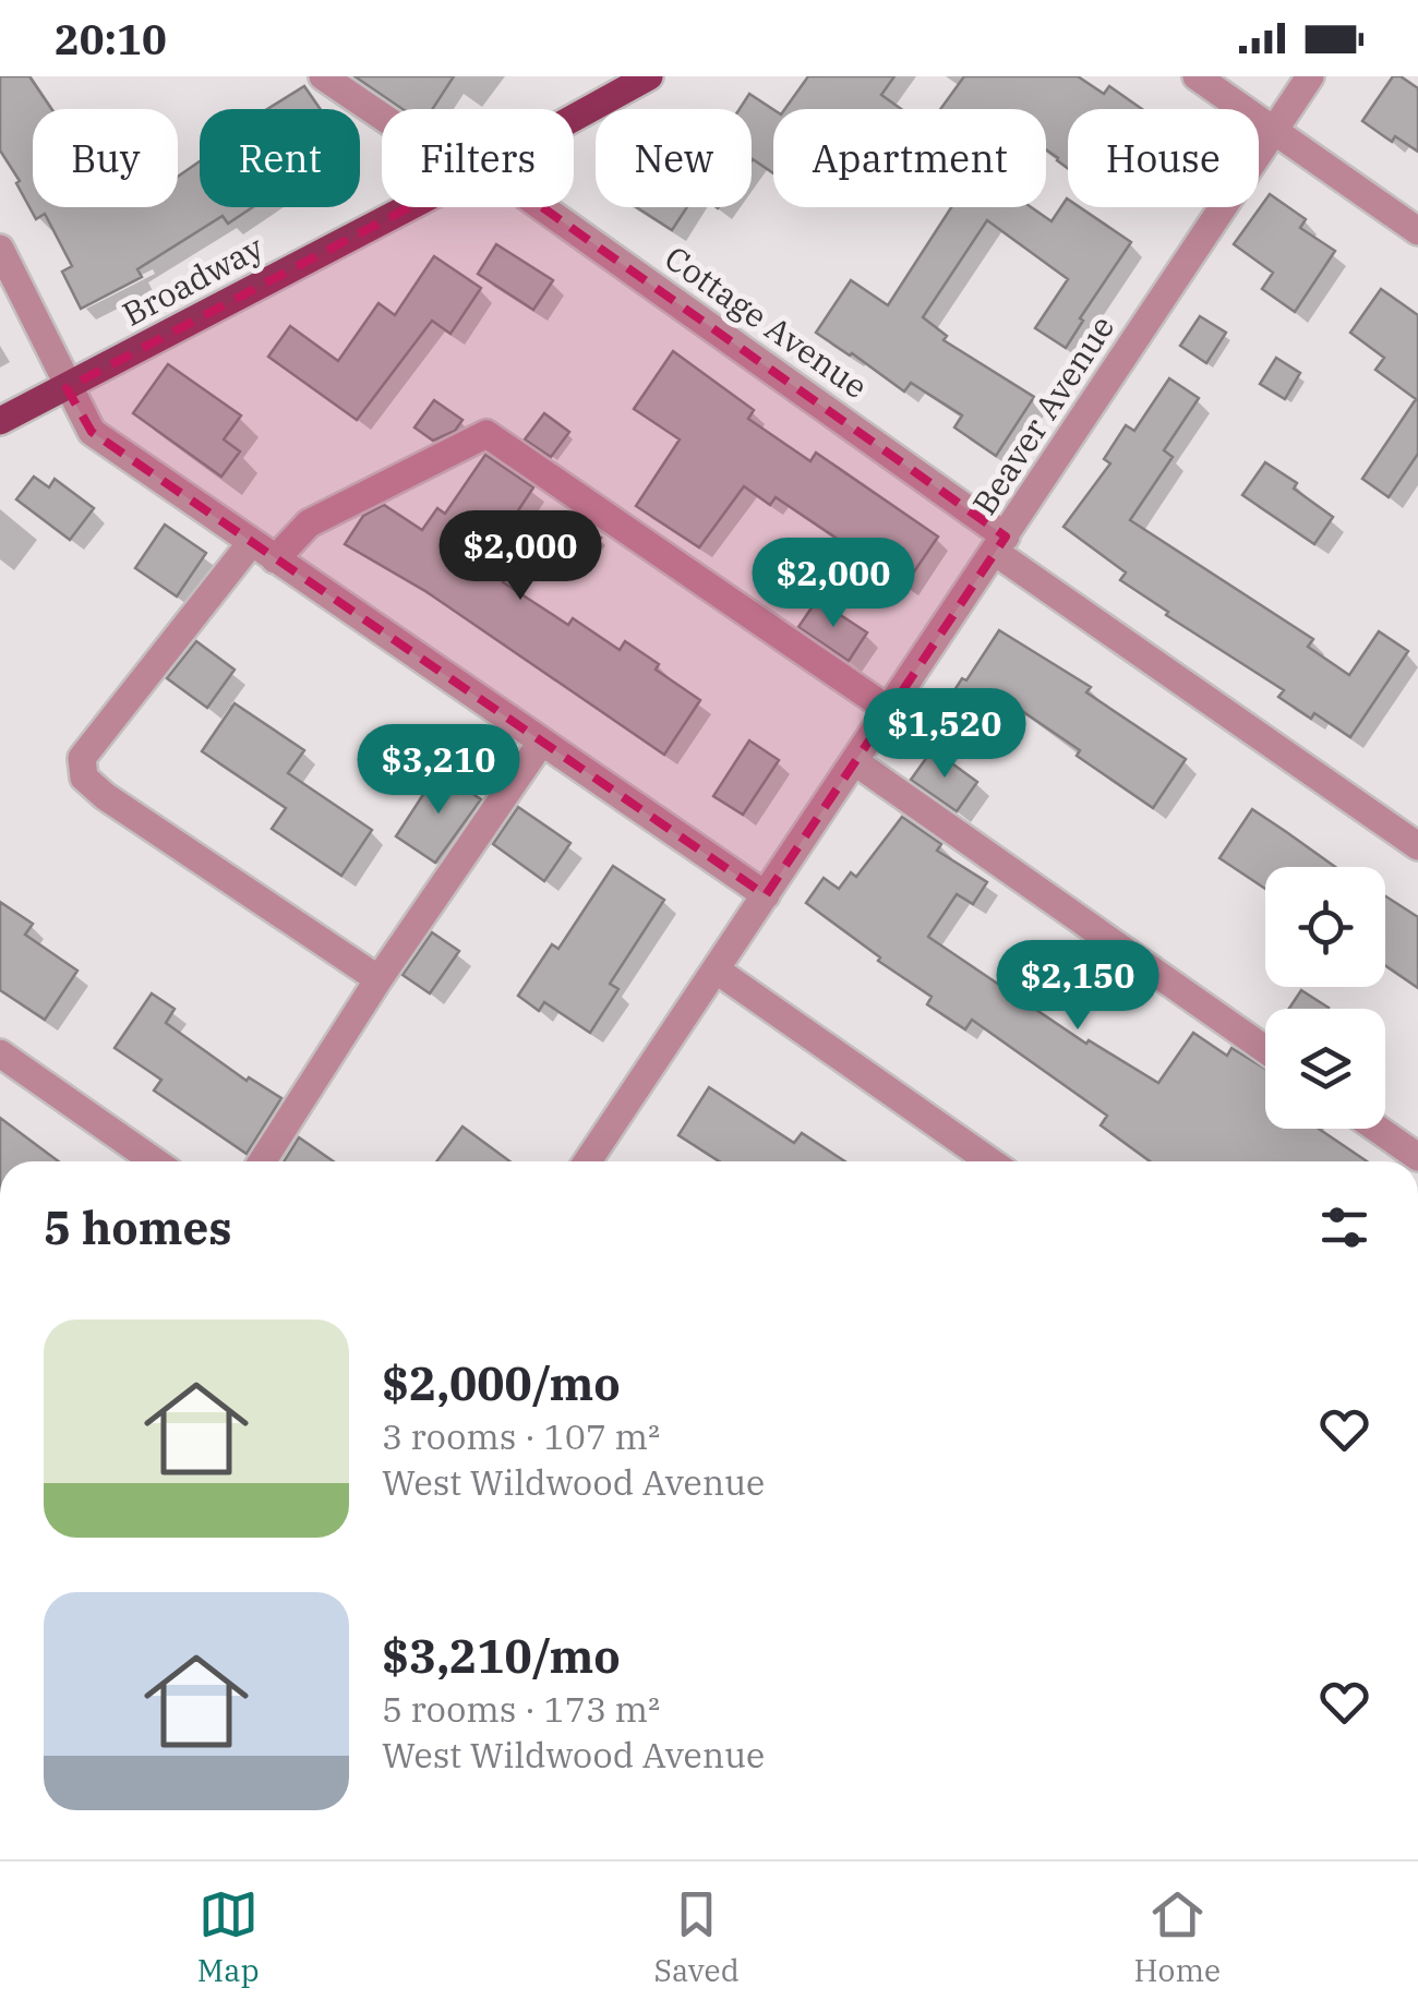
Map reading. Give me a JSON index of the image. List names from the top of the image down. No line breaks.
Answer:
{"streets":{"main road":["Broadway"],"street":["Cottage Avenue","Beaver Avenue"]},"crossings":[["Cottage Avenue","Beaver Avenue"]],"page":{"status":"20:10","chip":["Buy","Rent","Filters","New","Apartment","House"],"price":["$2,000","$2,000","$1,520","$3,210","$2,150"],"heading":"5 homes","list":[{"name":"$2,000/mo","note":"3 rooms · 107 m² · West Wildwood Avenue"},{"name":"$3,210/mo","note":"5 rooms · 173 m² · West Wildwood Avenue"}],"tabs":["Map","Saved","Home"]}}
